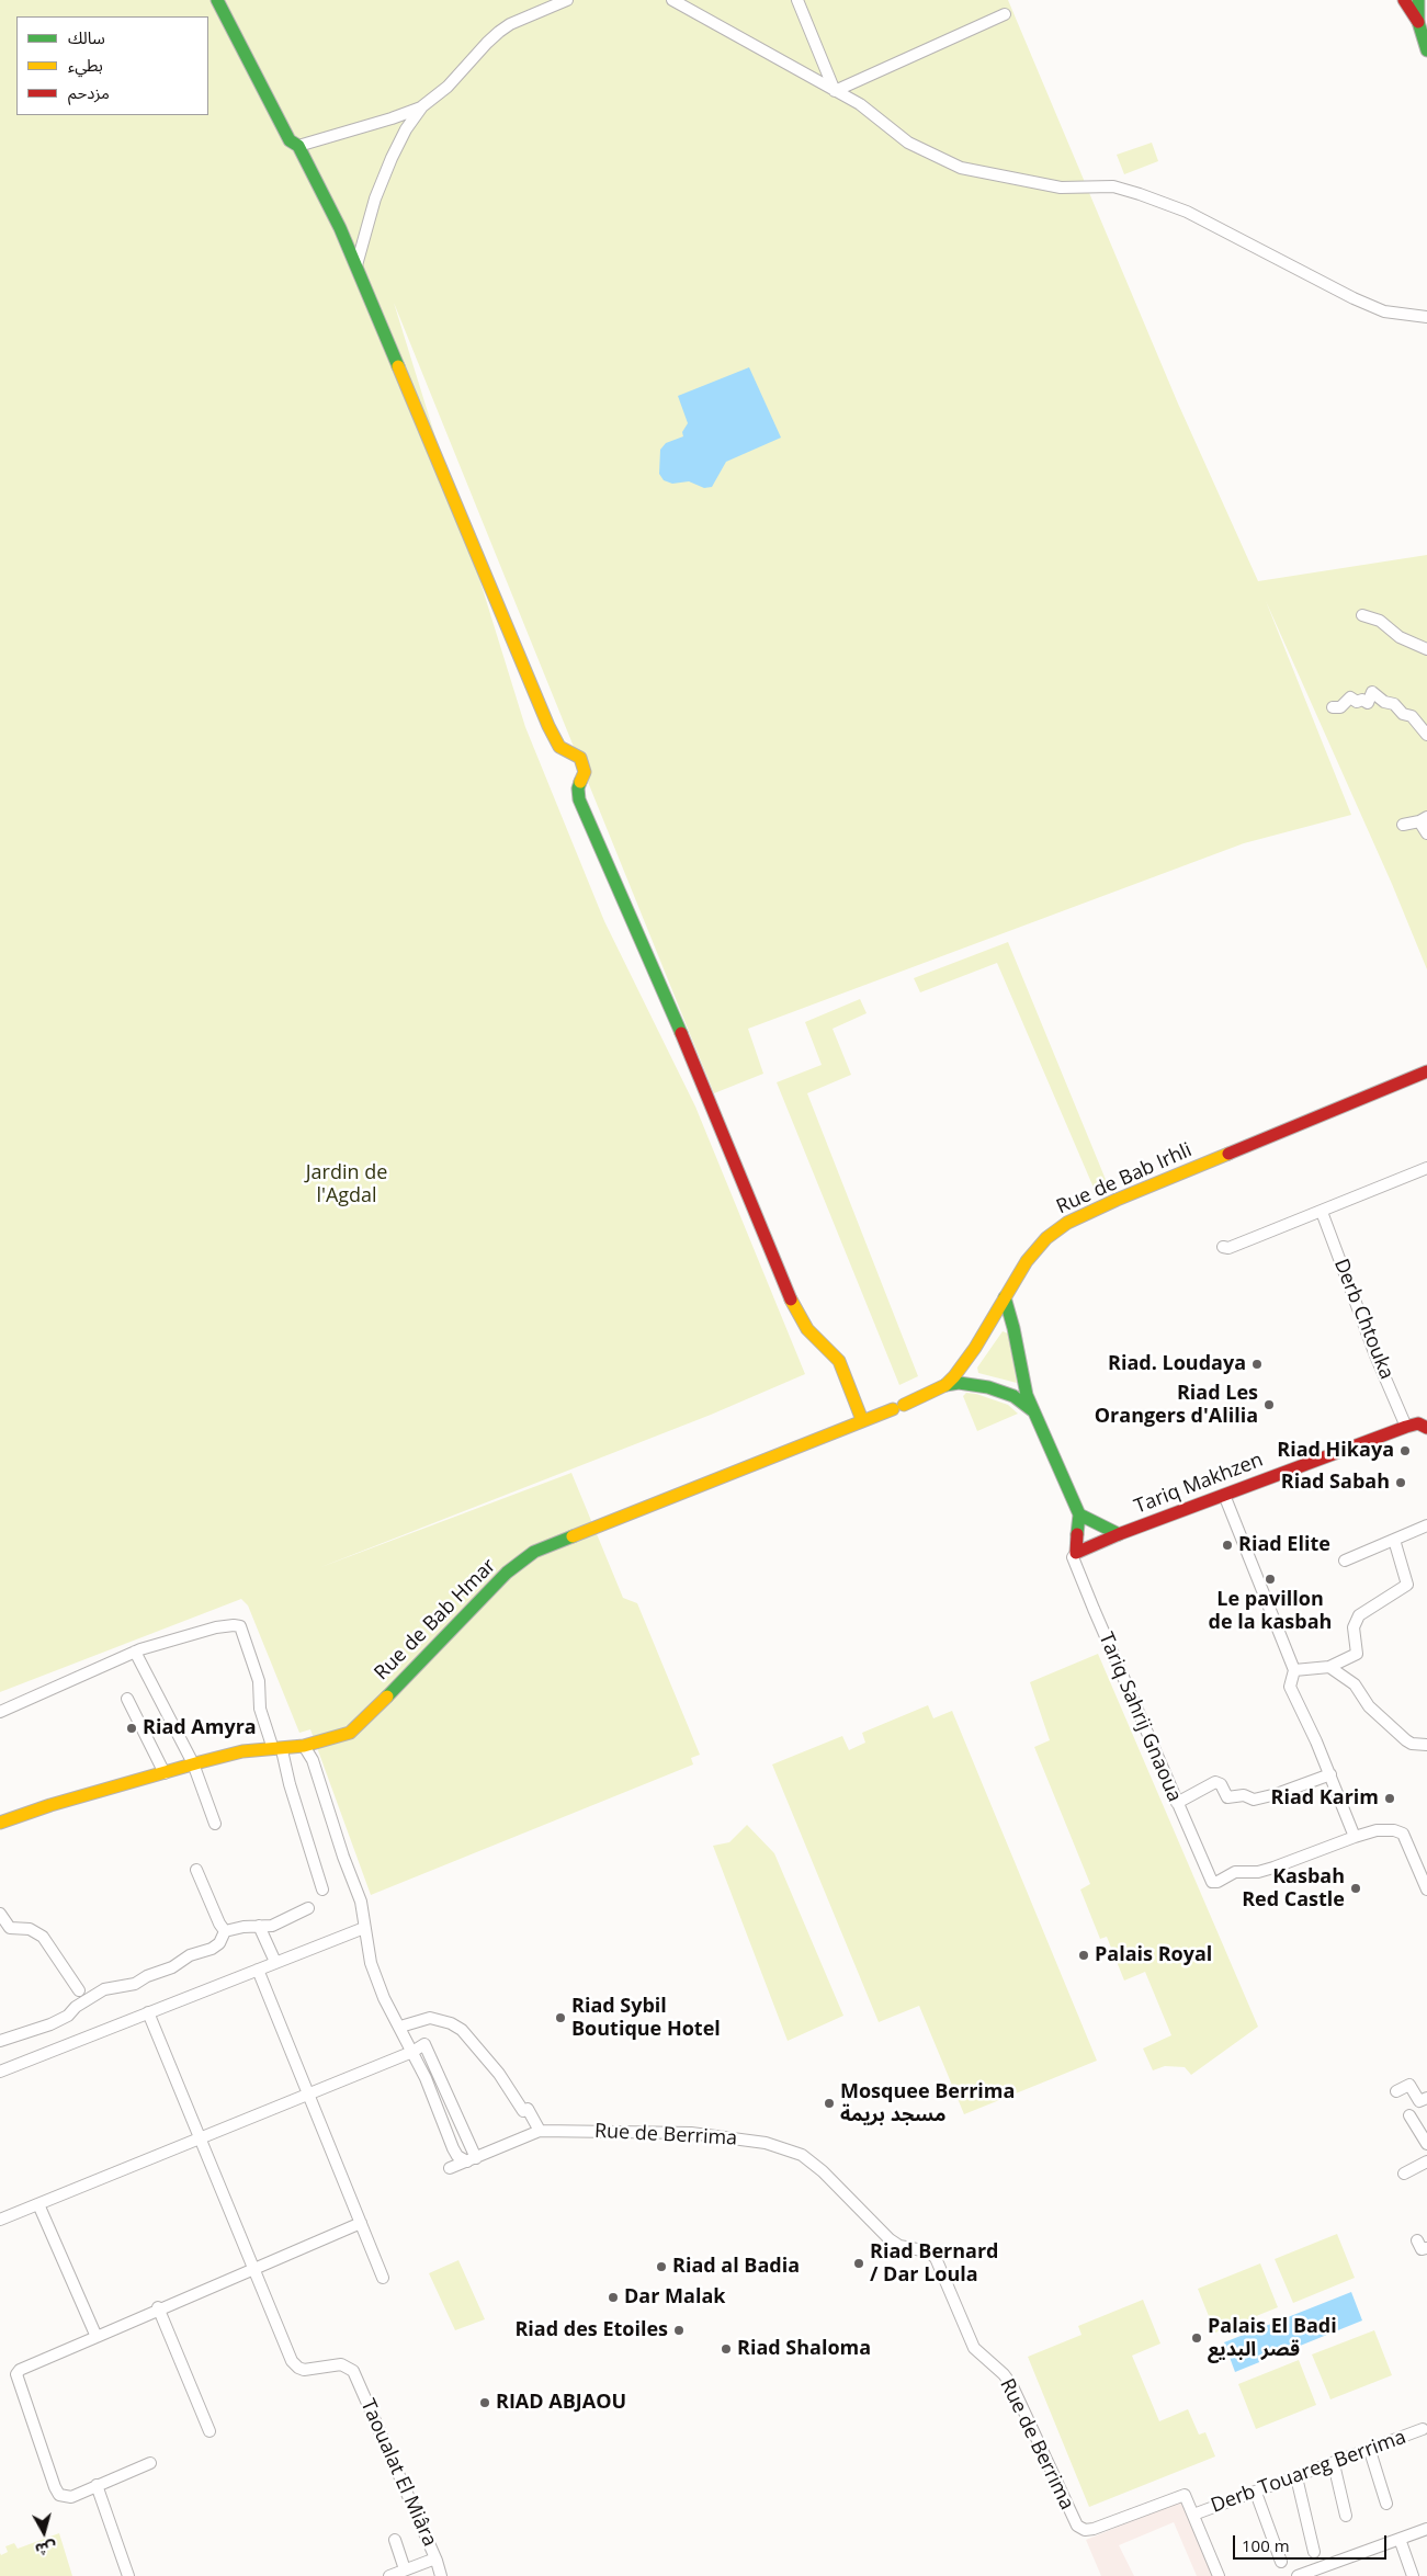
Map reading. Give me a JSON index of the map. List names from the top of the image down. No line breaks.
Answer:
{"streets":{"street":["Rue de Bab Irhli","Derb Chtouka","Tariq Makhzen","Rue de Bab Hmar","Tariq Sahrij Gnaoua","Rue de Berrima","Derb Touareg Berrima","Taoualat El Miâra"]},"crossings":[["Rue de Bab Irhli","Rue de Bab Hmar"],["Derb Chtouka","Tariq Makhzen"],["Tariq Makhzen","Tariq Sahrij Gnaoua"],["Rue de Berrima","Derb Touareg Berrima"]],"parks":["Jardin de l'Agdal"],"places":["Riad. Loudaya","Riad Les Orangers d'Alilia","Riad Hikaya","Riad Sabah","Riad Elite","Le pavillon de la kasbah","Riad Amyra","Riad Karim","Kasbah Red Castle","Palais Royal","Riad Sybil Boutique Hotel","Mosquee Berrima مسجد بريمة","Riad Bernard / Dar Loula","Riad al Badia","Dar Malak","Riad des Etoiles","Palais El Badi قصر البديع","Riad Shaloma","RIAD ABJAOU"],"legend":["سالك","بطيء","مزدحم"],"scale_bar":"100 m","north":"bottom"}
